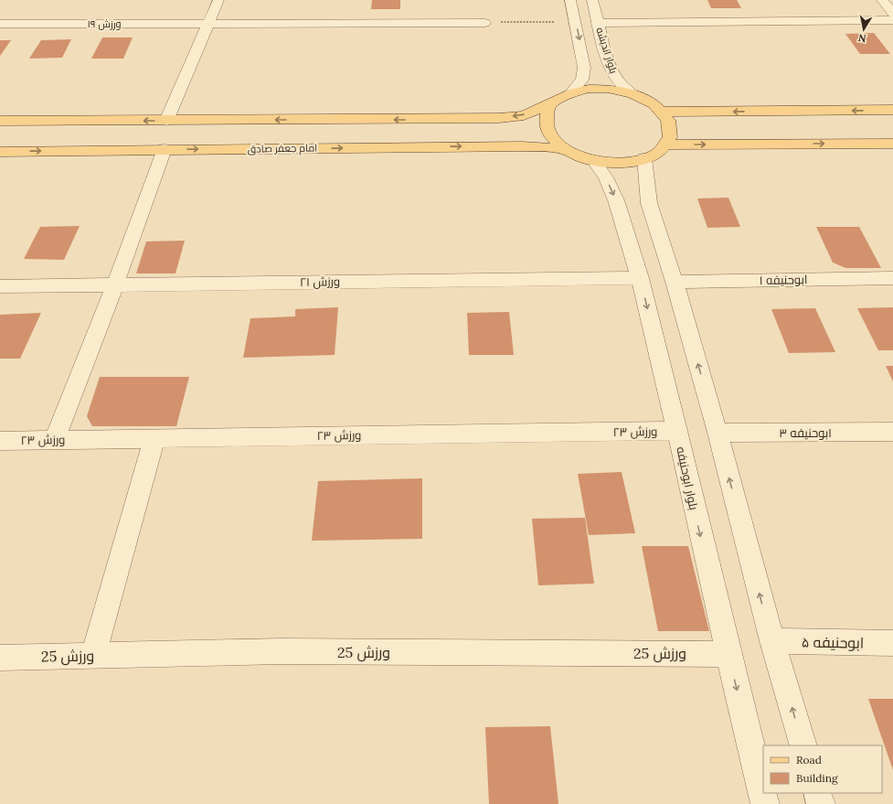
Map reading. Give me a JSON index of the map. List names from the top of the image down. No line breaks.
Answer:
{"streets":{"main road":["امام جعفر صادق"],"street":["ورزش ۱۹","بلوار اندیشه","ابوحنیفه ۱","ورزش ۲۱","ورزش ۲۳","ابوحنیفه ۳","بلوار ابوحنیفه","ابوحنیفه ۵","ورزش 25"]},"crossings":[["بلوار اندیشه","امام جعفر صادق"],["بلوار اندیشه","بلوار ابوحنیفه"],["امام جعفر صادق","بلوار ابوحنیفه"],["ورزش ۲۱","بلوار ابوحنیفه"],["ورزش ۲۳","بلوار ابوحنیفه"],["بلوار ابوحنیفه","ورزش 25"]],"one_way":["بلوار اندیشه"],"legend":["Road","Building"],"north":"bottom"}
